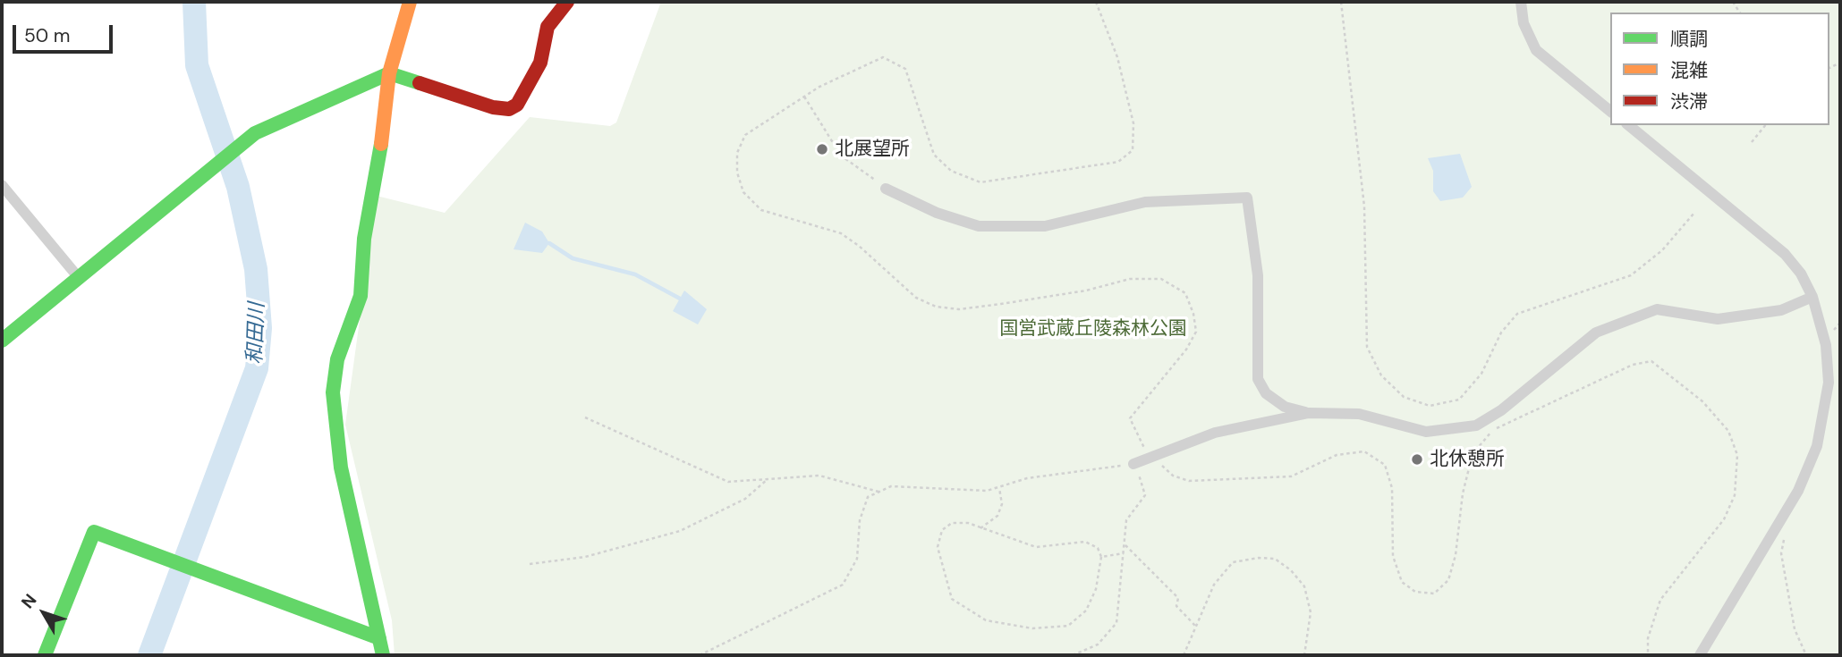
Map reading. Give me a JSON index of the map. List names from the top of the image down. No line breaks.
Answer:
{"water":["和田川"],"parks":["国営武蔵丘陵森林公園"],"places":["北展望所","北休憩所"],"legend":["順調","混雑","渋滞"],"scale_bar":"50 m","north":"top left"}
